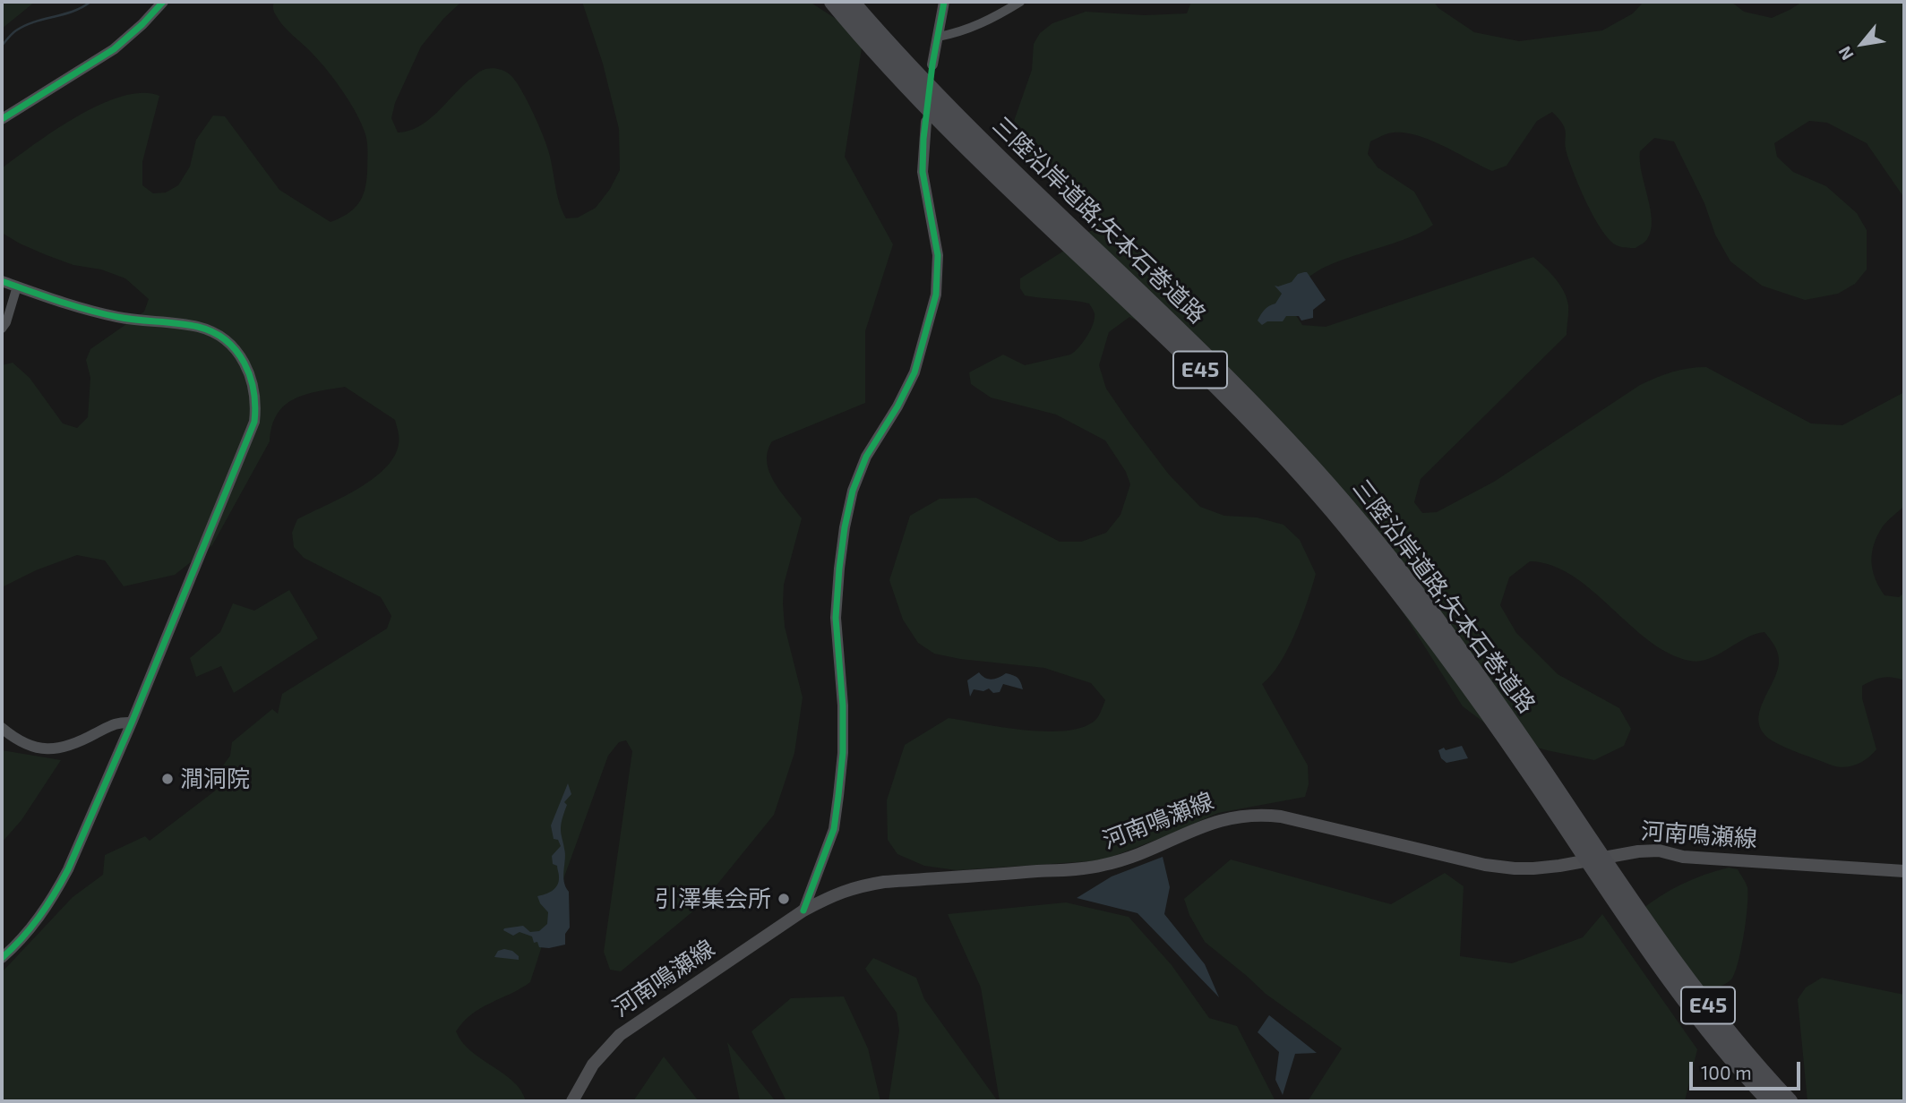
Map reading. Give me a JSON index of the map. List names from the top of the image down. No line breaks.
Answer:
{"streets":{"highway":["三陸沿岸道路;矢本石巻道路","E45"],"main road":["河南鳴瀬線"]},"places":["澗洞院","引澤集会所"],"scale_bar":"100 m","north":"bottom left"}
